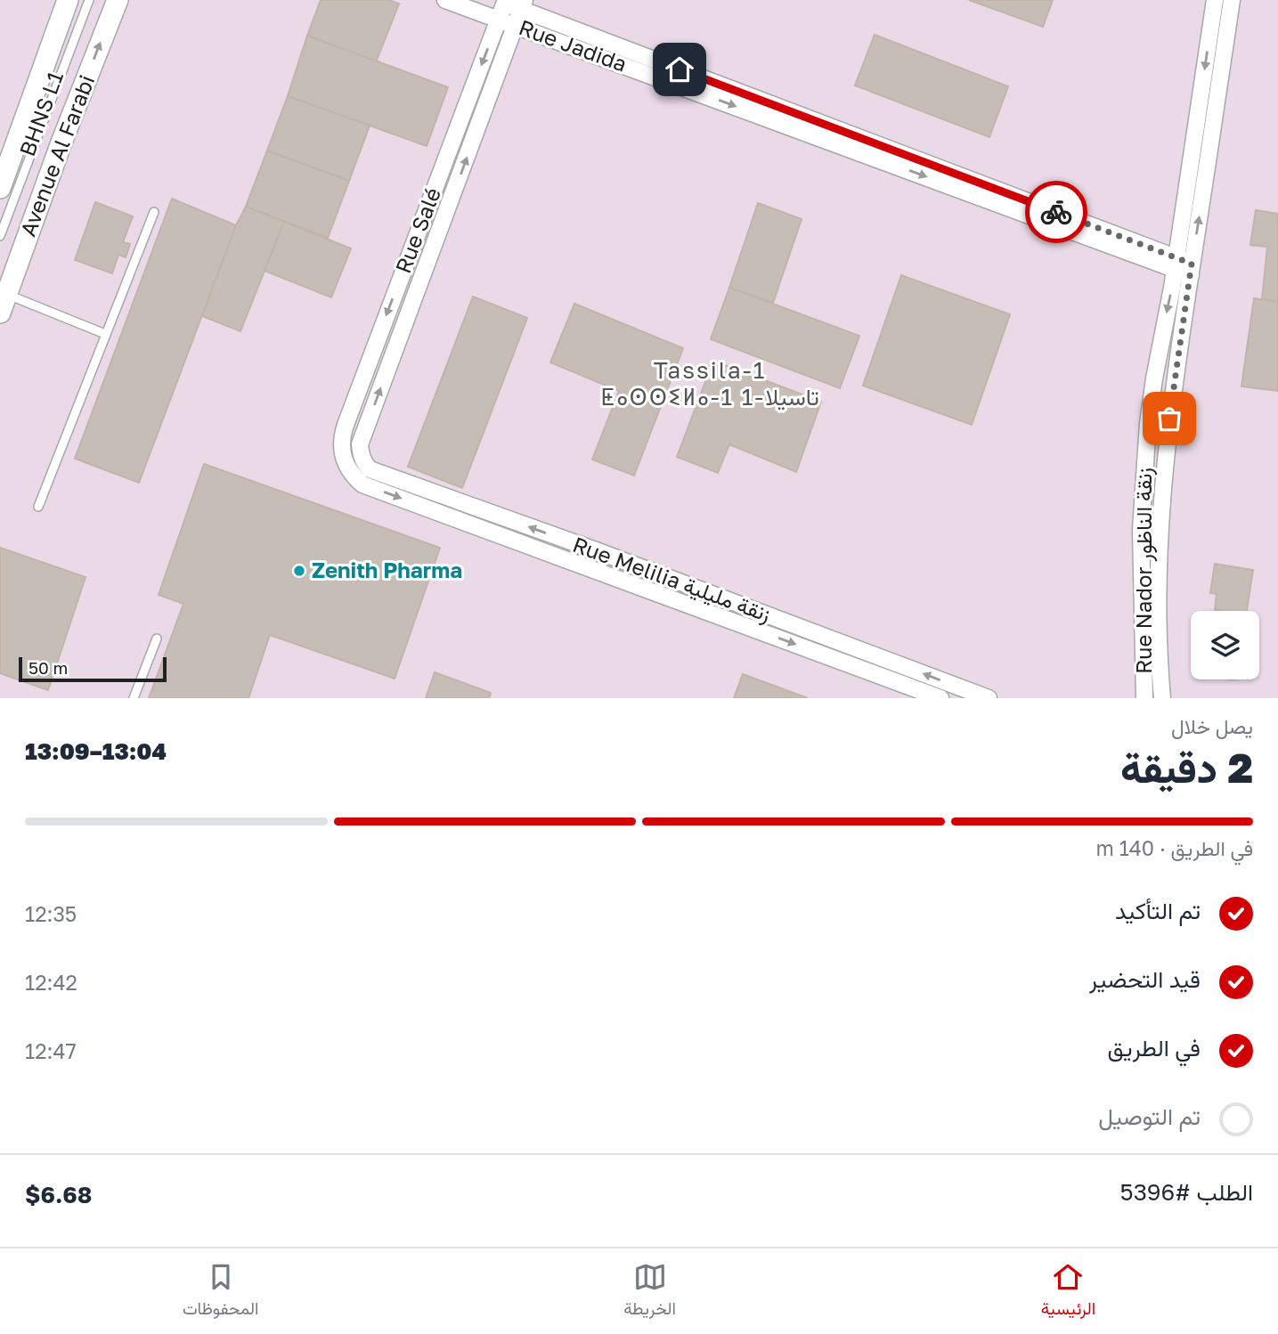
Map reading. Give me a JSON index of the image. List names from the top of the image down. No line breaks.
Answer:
{"streets":{"street":["Rue Jadida","Avenue Al Farabi","Rue Salé","Rue Nador زنقة الناظور","Rue Melilia زنقة مليلية"],"lane":["BHNS L1"]},"crossings":[["Rue Jadida","Rue Salé"],["Rue Jadida","Rue Nador زنقة الناظور"],["Rue Salé","Rue Melilia زنقة مليلية"]],"districts":["Tassila-1 ⵟⴰⵙⵙⵉⵍⴰ-1 1-تاسيلا"],"places":["Zenith Pharma"],"scale_bar":"50 m","page":{"scale":"50 m","heading":["2 دقيقة","يصل خلال","13:04–13:09"],"panel":["الطلب #5396","$6.68"],"bar":"في الطريق · 140 m","list":[["تم التأكيد","12:35"],["قيد التحضير","12:42"],["في الطريق","12:47"],"تم التوصيل"],"tabs":["الرئيسية","الخريطة","المحفوظات"]}}
